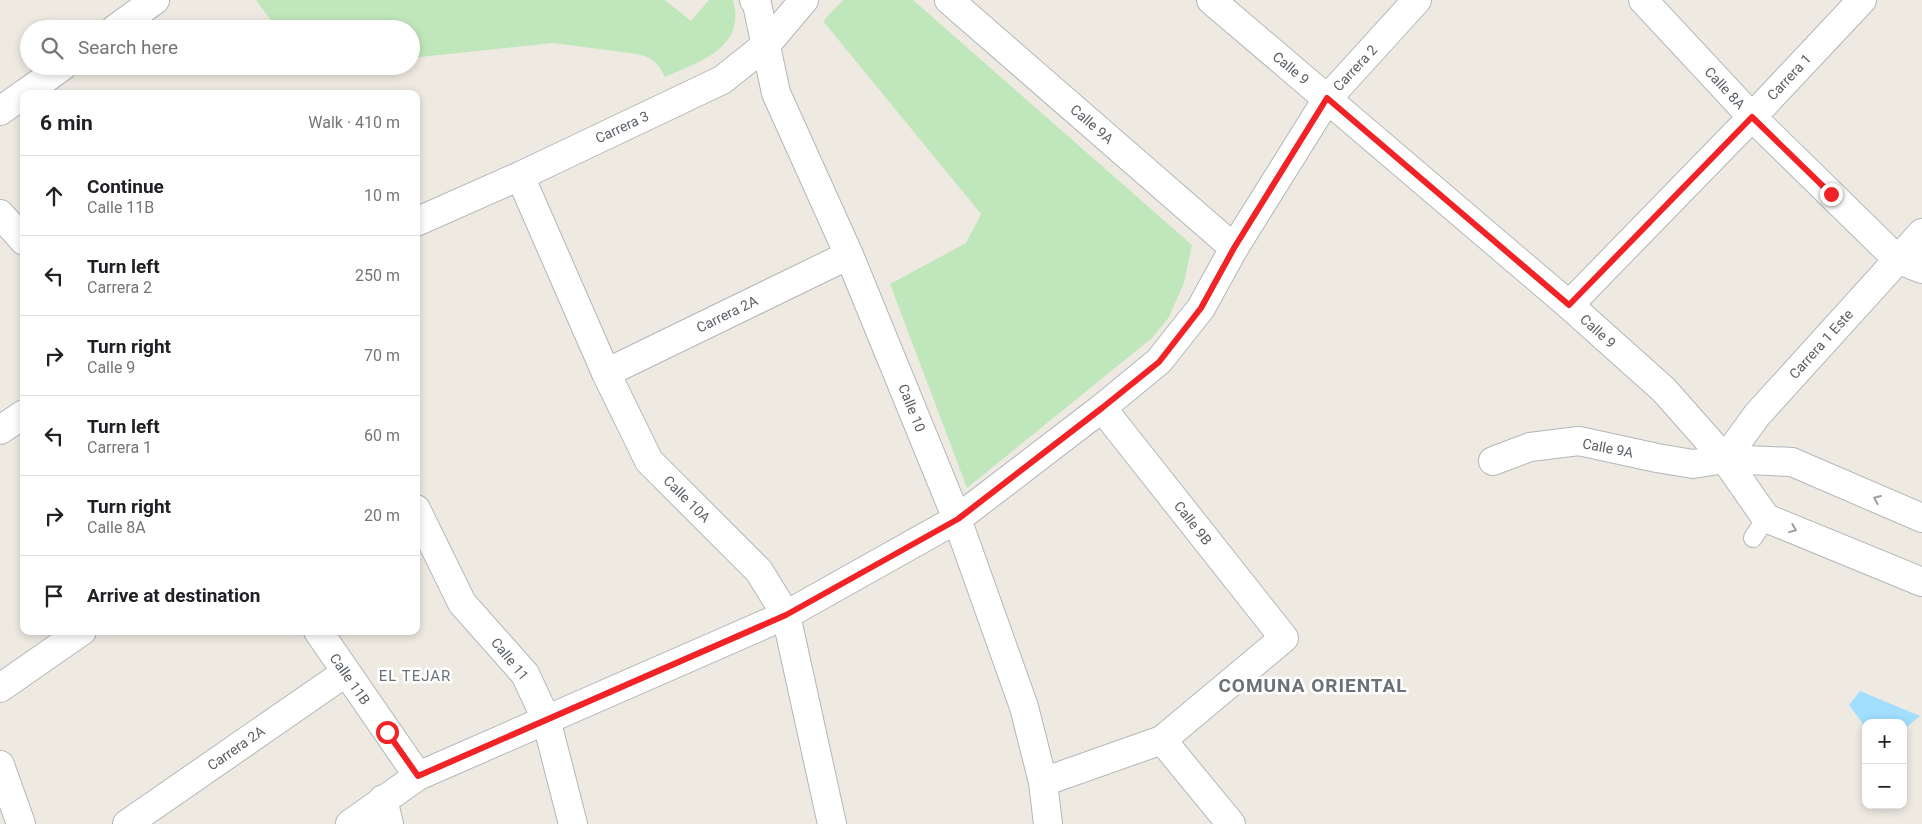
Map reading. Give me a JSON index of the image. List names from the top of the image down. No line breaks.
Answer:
{"streets":{"street":["Calle 9","Carrera 2","Carrera 1","Calle 8A","Calle 9A","Carrera 3","Carrera 2A","Carrera 1 Este","Calle 10","Calle 10A","Calle 9B","Calle 11","Calle 11B"]},"crossings":[["Calle 9","Carrera 2"],["Calle 9","Carrera 1"],["Calle 9","Calle 9A"],["Calle 9","Carrera 1 Este"],["Carrera 2","Calle 9A"],["Carrera 2","Calle 10"],["Carrera 2","Calle 10A"],["Carrera 2","Calle 9B"],["Carrera 2","Calle 11"],["Carrera 2","Calle 11B"],["Carrera 1","Calle 8A"],["Calle 8A","Carrera 1 Este"],["Calle 9A","Carrera 1 Este"],["Carrera 3","Calle 10"],["Carrera 3","Calle 10A"],["Carrera 2A","Calle 10"],["Carrera 2A","Calle 10A"],["Carrera 2A","Calle 11B"]],"districts":["EL TEJAR","COMUNA ORIENTAL"],"page":{"search":"Search here","heading":["6 min","Walk · 410 m"],"list":[["Continue","Calle 11B","10 m"],["Turn left","Carrera 2","250 m"],["Turn right","Calle 9","70 m"],["Turn left","Carrera 1","60 m"],["Turn right","Calle 8A","20 m"],"Arrive at destination"],"map_buttons":["+","−"]}}
